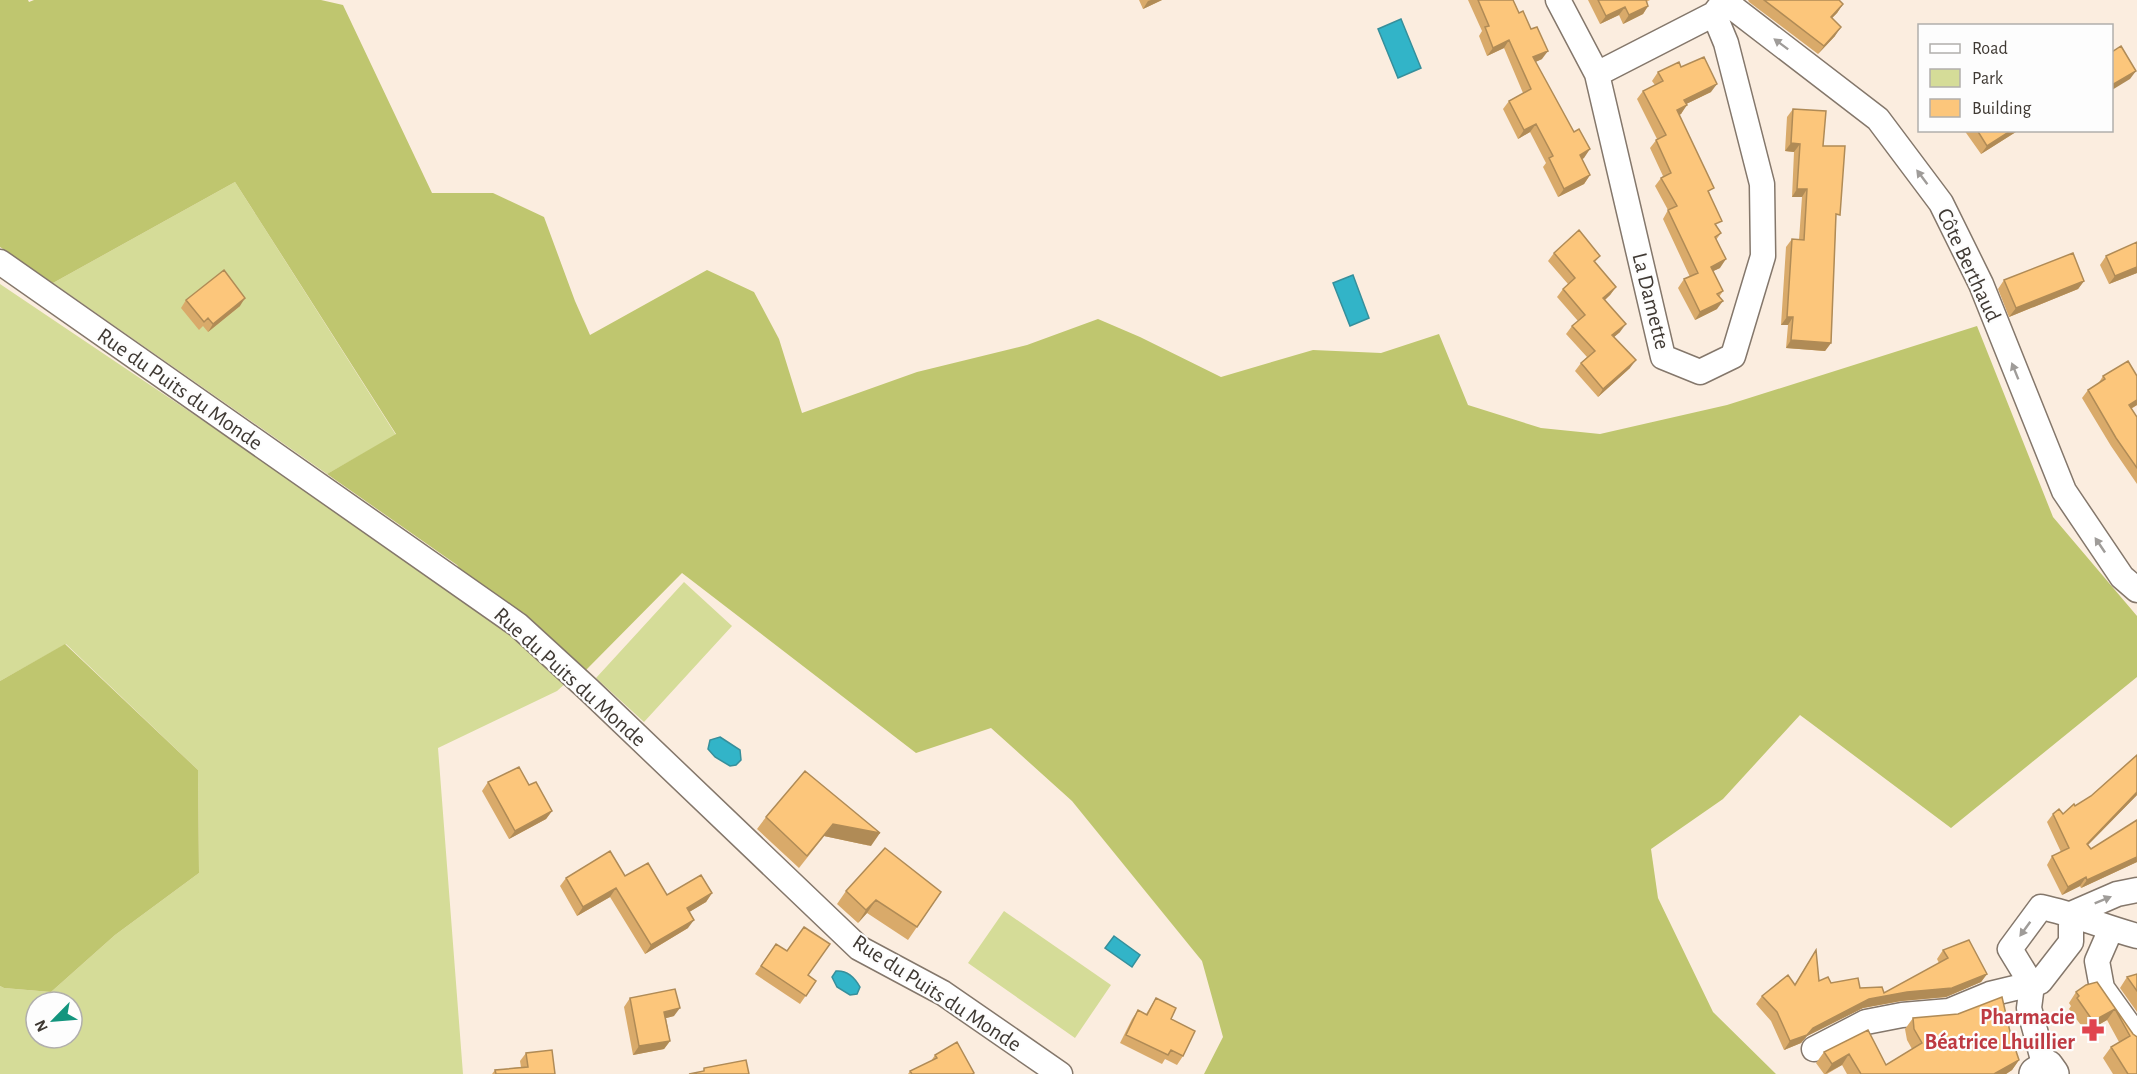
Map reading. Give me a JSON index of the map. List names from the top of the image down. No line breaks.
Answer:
{"streets":{"street":["Côte Berthaud","La Damette","Rue du Puits du Monde"]},"crossings":[["Côte Berthaud","La Damette"]],"one_way":["Côte Berthaud"],"places":{"pharmacy":["Pharmacie Béatrice Lhuillier"]},"legend":["Road","Park","Building"],"north":"bottom left"}
